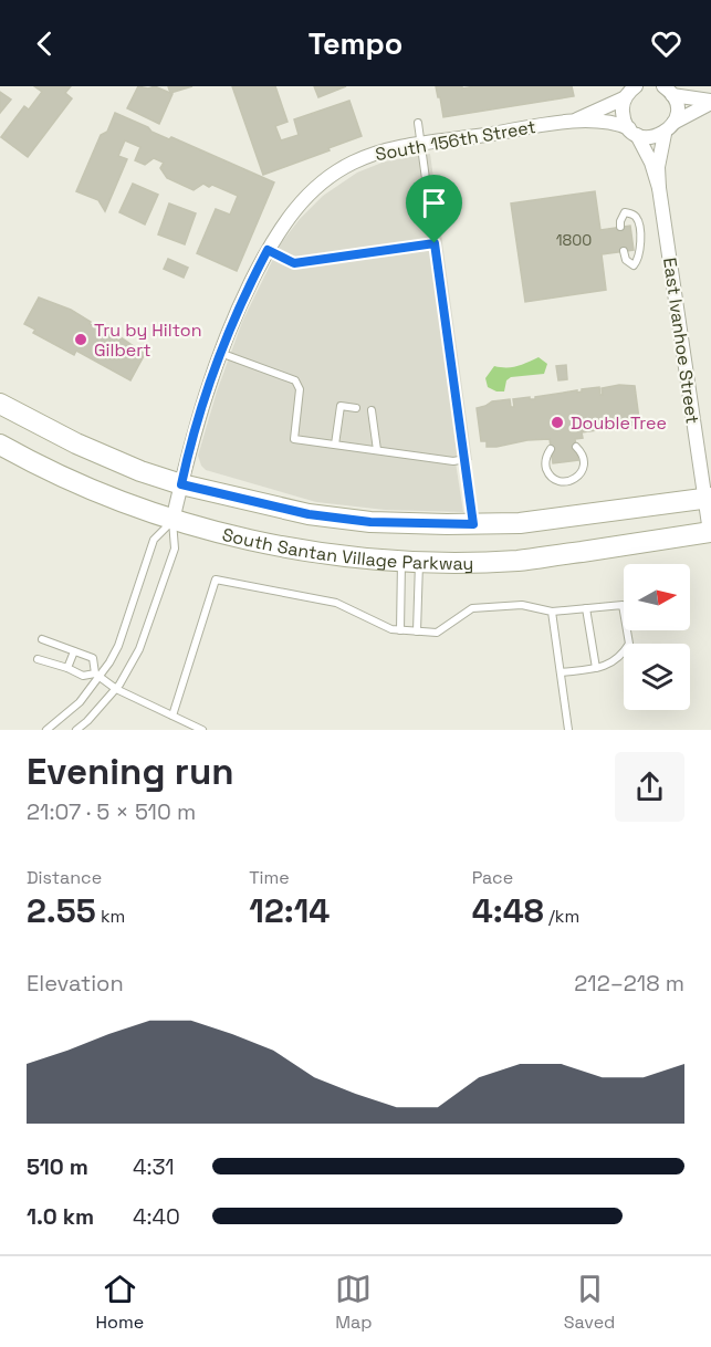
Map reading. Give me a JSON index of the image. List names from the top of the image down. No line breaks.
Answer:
{"streets":{"main road":["South Santan Village Parkway"],"street":["South 156th Street","East Ivanhoe Street"]},"crossings":[["South 156th Street","East Ivanhoe Street"],["South 156th Street","South Santan Village Parkway"],["East Ivanhoe Street","South Santan Village Parkway"]],"places":["Tru by Hilton Gilbert","DoubleTree"],"house_numbers":["1800"],"north":"right","page":{"header":"Tempo","heading":["Evening run","21:07 · 5 × 510 m"],"stats":[["Distance","2.55 km"],["Time","12:14"],["Pace","4:48 /km"]],"chart":["Elevation","212–218 m"],"list":[{"name":"510 m","note":"4:31"},{"name":"1.0 km","note":"4:40"}],"tabs":["Home","Map","Saved"]}}
